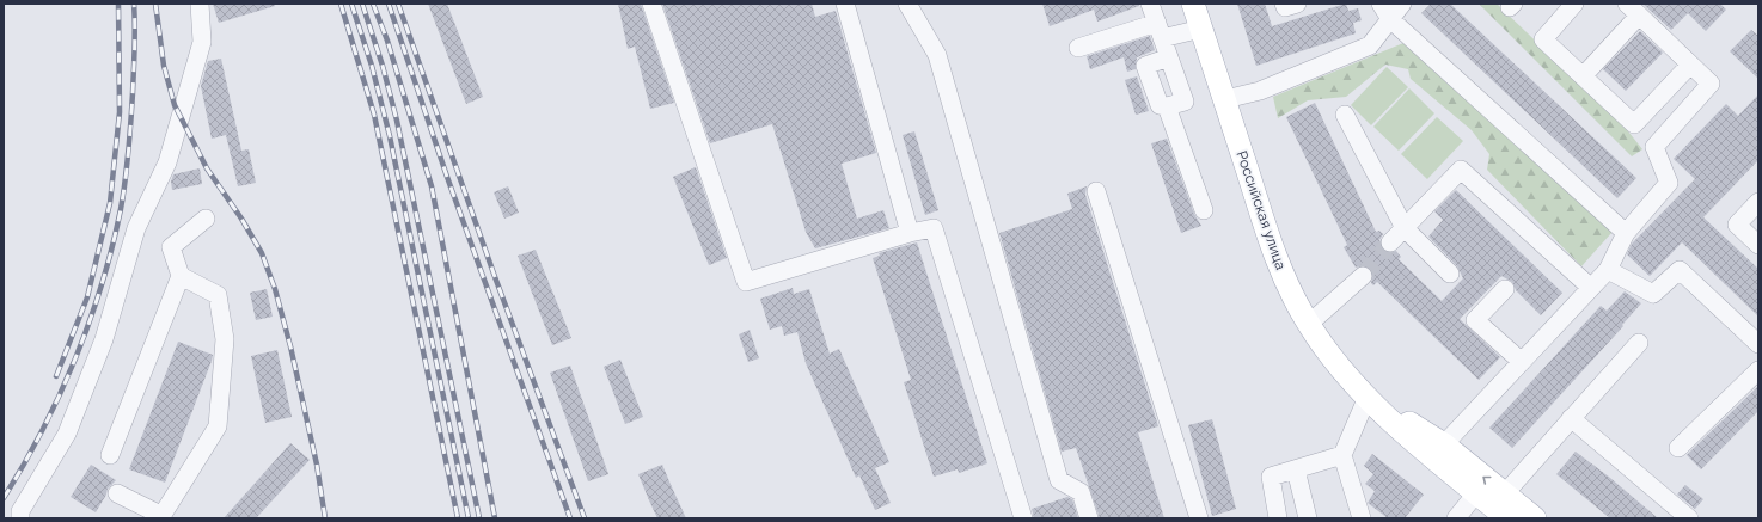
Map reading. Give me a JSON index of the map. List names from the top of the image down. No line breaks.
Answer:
{"streets":{"main road":["Российская улица"]}}
